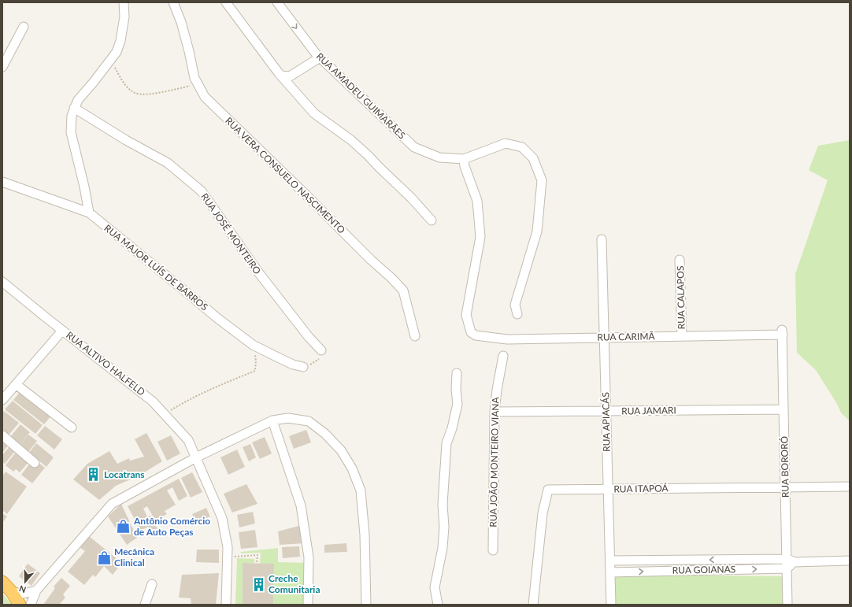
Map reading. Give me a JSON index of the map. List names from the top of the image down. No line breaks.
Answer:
{"streets":{"street":["RUA AMADEU GUIMARÃES","RUA VERA CONSUELO NASCIMENTO","RUA JOSÉ MONTEIRO","RUA MAJOR LUÍS DE BARROS","RUA CALAPOS","RUA CARIMÃ","RUA ALTIVO HALFELD","RUA JAMARI","RUA APIACÁS","RUA JOÃO MONTEIRO VIANA","RUA BORORÓ","RUA ITAPOÁ","RUA GOIANAS"]},"crossings":[["RUA AMADEU GUIMARÃES","RUA CARIMÃ"],["RUA CALAPOS","RUA CARIMÃ"],["RUA CARIMÃ","RUA APIACÁS"],["RUA CARIMÃ","RUA BORORÓ"],["RUA JAMARI","RUA APIACÁS"],["RUA JAMARI","RUA JOÃO MONTEIRO VIANA"],["RUA JAMARI","RUA BORORÓ"],["RUA APIACÁS","RUA ITAPOÁ"],["RUA APIACÁS","RUA GOIANAS"],["RUA BORORÓ","RUA ITAPOÁ"],["RUA BORORÓ","RUA GOIANAS"]],"places":{"building":["Locatrans","Creche Comunitaria"],"shop":["Antônio Comércio de Auto Peças","Mecânica Clinical"]},"north":"bottom"}
